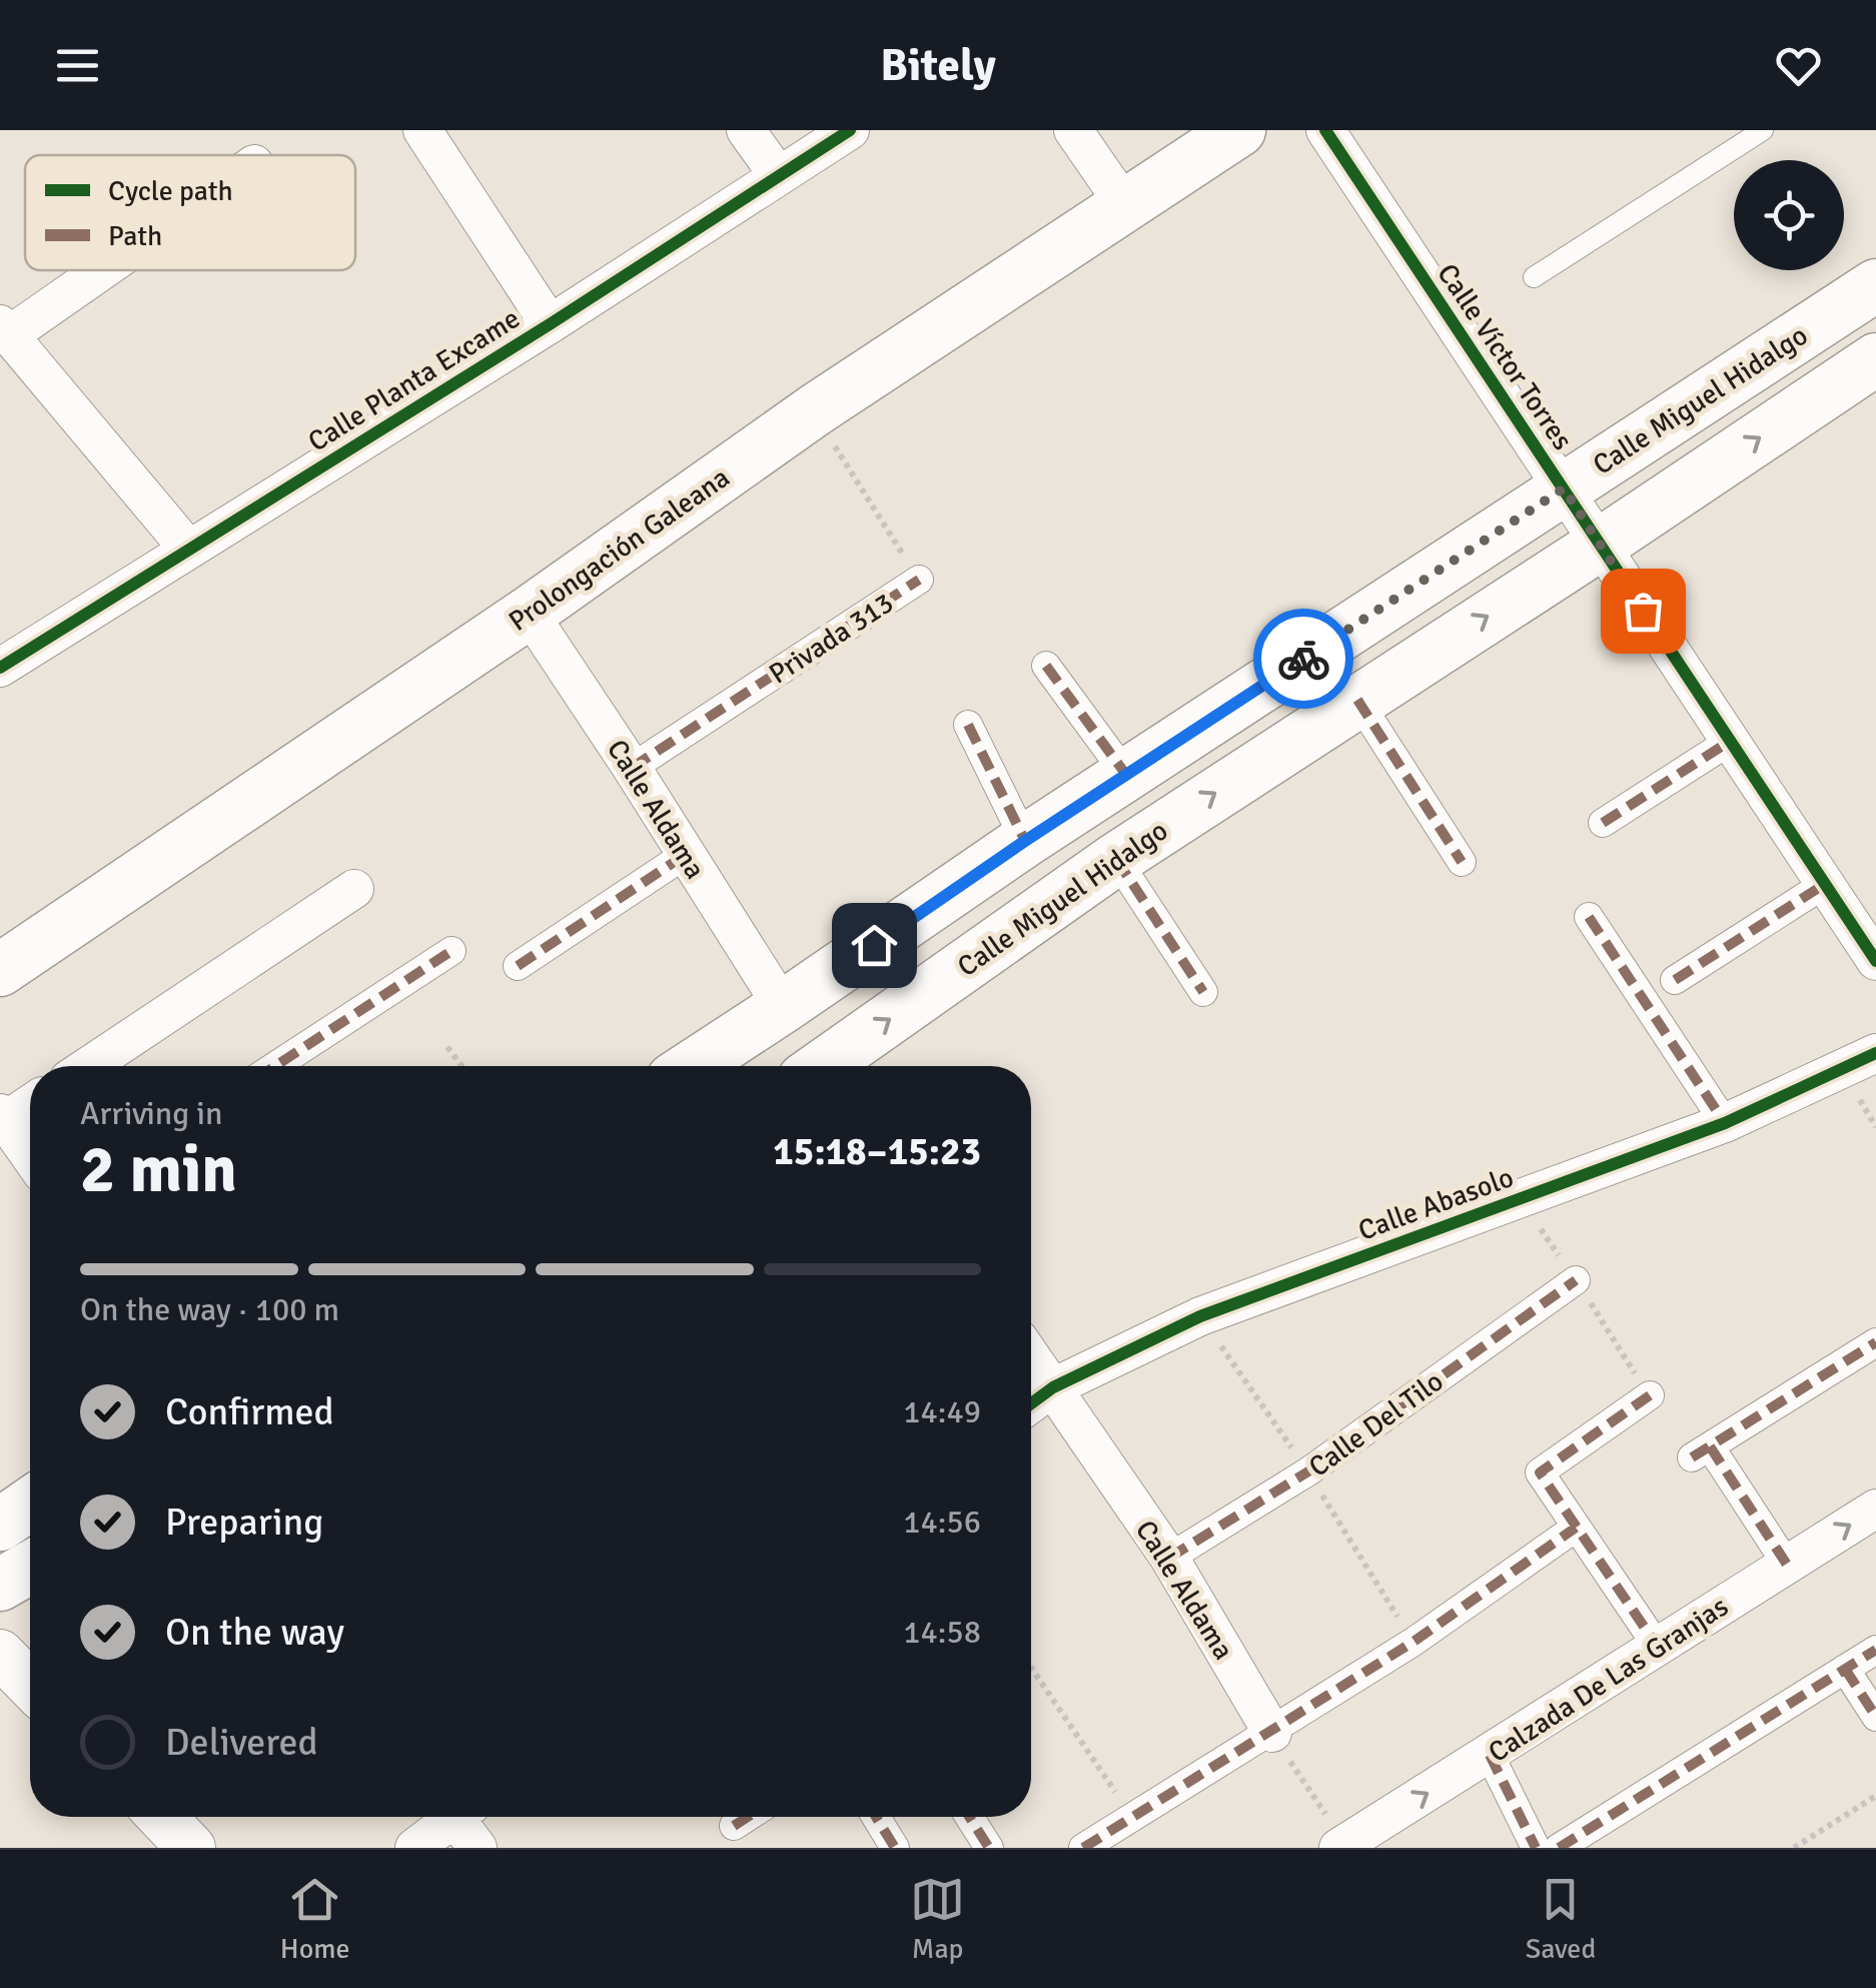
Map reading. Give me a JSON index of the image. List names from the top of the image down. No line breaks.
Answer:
{"streets":{"main road":["Calle Miguel Hidalgo","Prolongación Galeana"],"street":["Calle Víctor Torres","Calle Planta Excame","Privada 313","Calle Aldama","Calle Abasolo","Calle Del Tilo","Calzada De Las Granjas"]},"crossings":[["Calle Víctor Torres","Calle Miguel Hidalgo"],["Calle Miguel Hidalgo","Calle Aldama"],["Prolongación Galeana","Calle Aldama"],["Privada 313","Calle Aldama"],["Calle Aldama","Calle Abasolo"],["Calle Aldama","Calle Del Tilo"]],"legend":["Cycle path","Path"],"page":{"header":"Bitely","heading":["2 min","Arriving in","15:18–15:23"],"bar":"On the way · 100 m","list":[["Confirmed","14:49"],["Preparing","14:56"],["On the way","14:58"],"Delivered"],"tabs":["Home","Map","Saved"]}}
